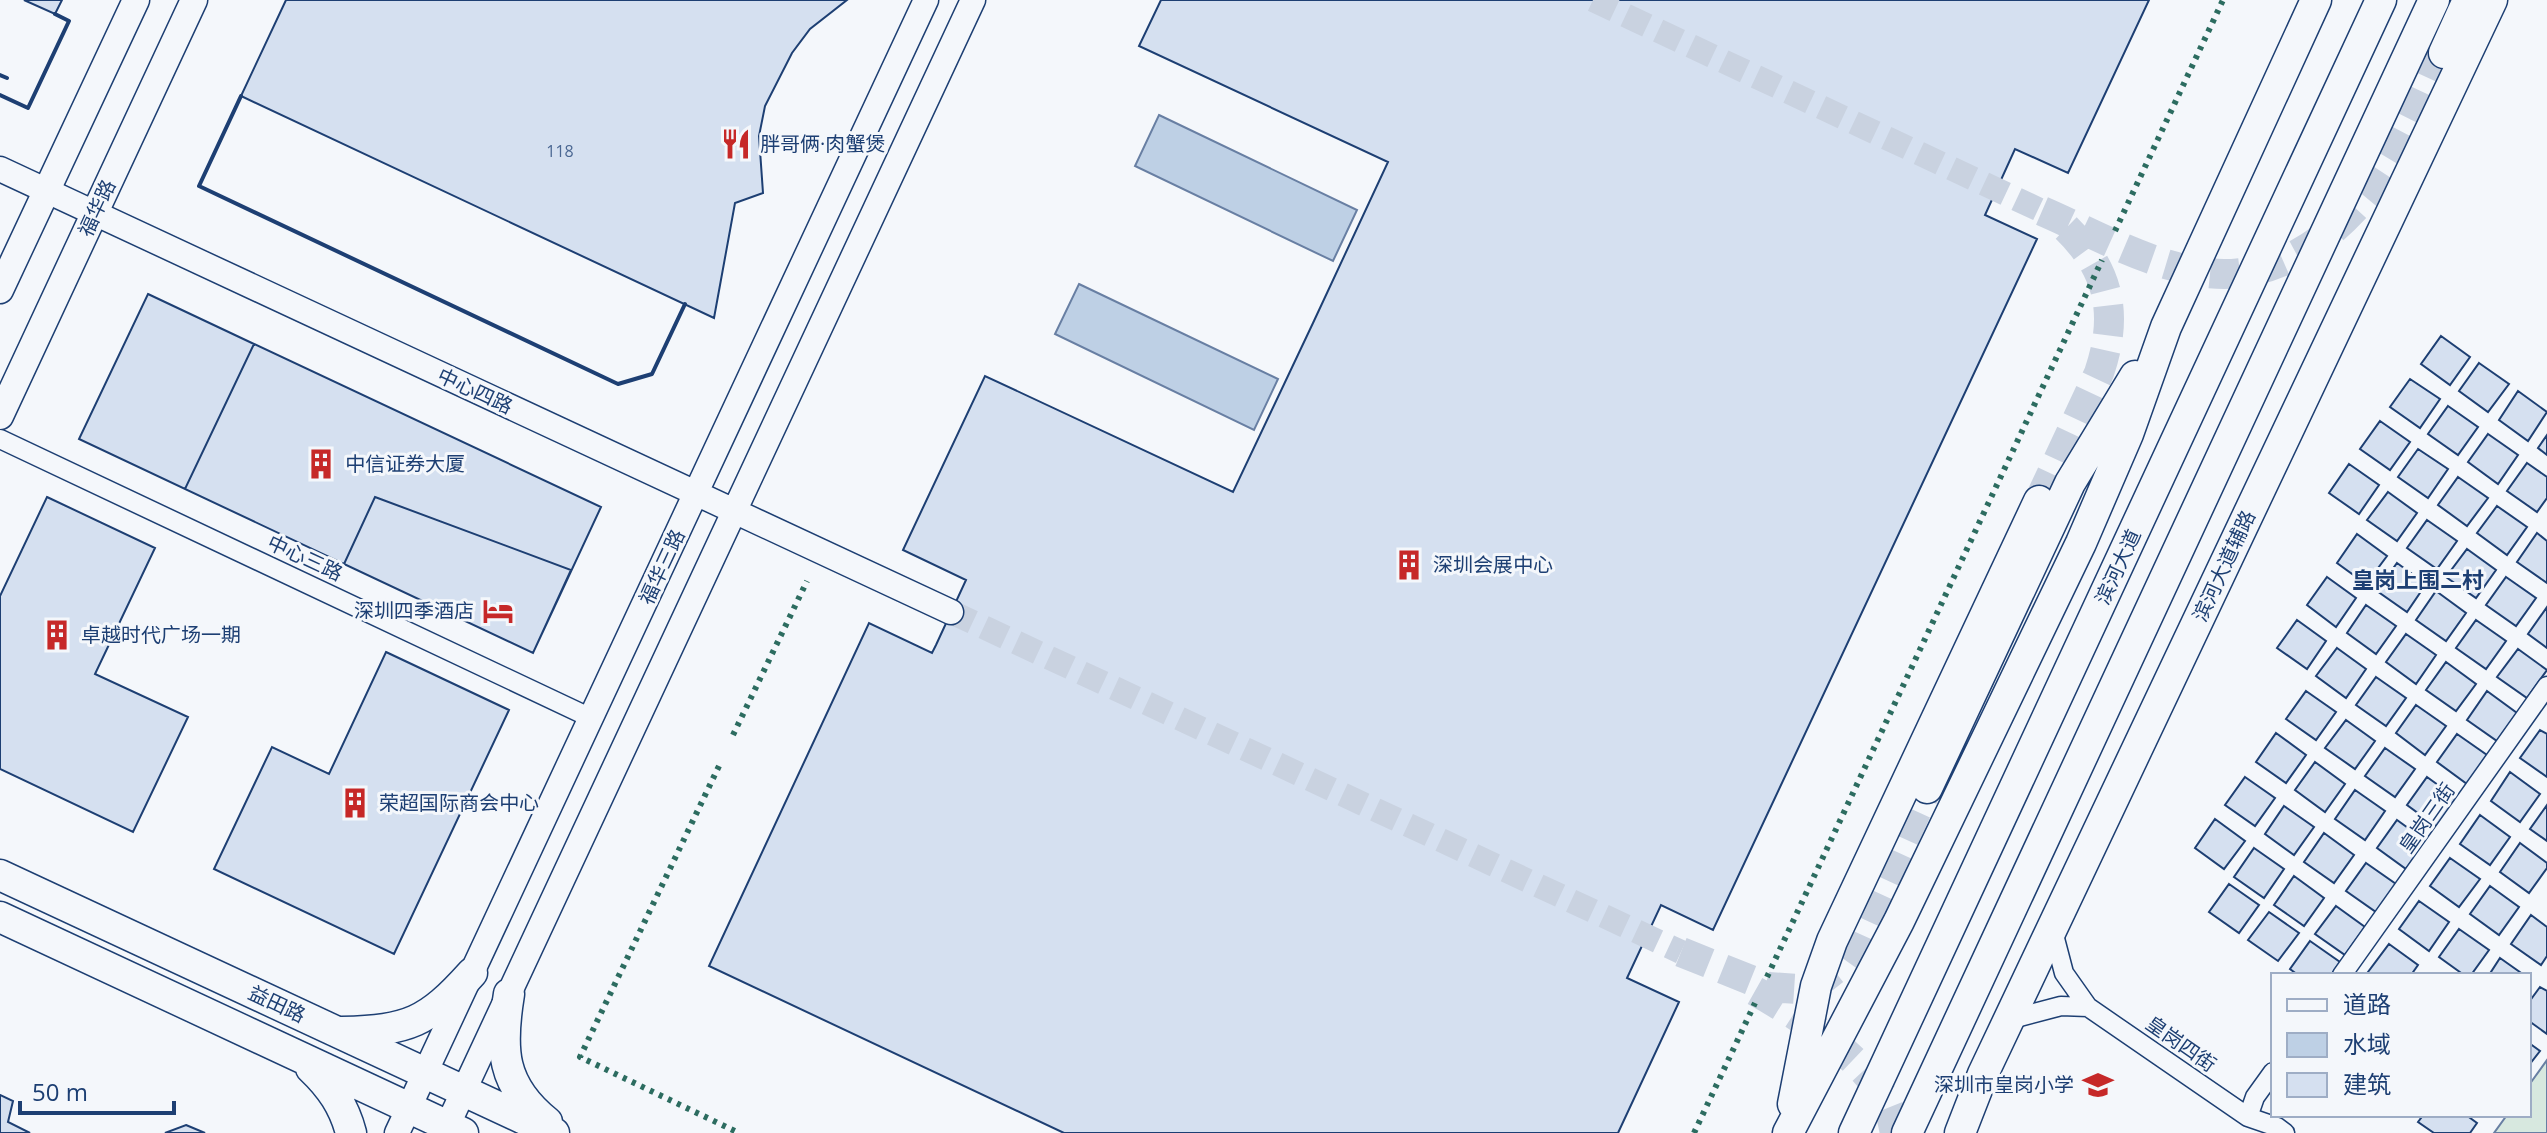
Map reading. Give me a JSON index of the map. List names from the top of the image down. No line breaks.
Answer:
{"streets":{"main road":["福华路","滨河大道辅路","滨河大道","益田路"],"street":["中心四路","中心三路","福华三路","皇岗三街","皇岗四街"]},"crossings":[["福华路","中心四路"],["中心四路","福华三路"],["中心三路","福华三路"],["福华三路","益田路"]],"districts":["皇岗上围二村"],"places":{"restaurant":["胖哥俩·肉蟹煲"],"building":["中信证券大厦","深圳会展中心","卓越时代广场一期","荣超国际商会中心"],"hotel":["深圳四季酒店"],"school or university":["深圳市皇岗小学"]},"house_numbers":["118"],"legend":["道路","水域","建筑"],"scale_bar":"50 m"}
